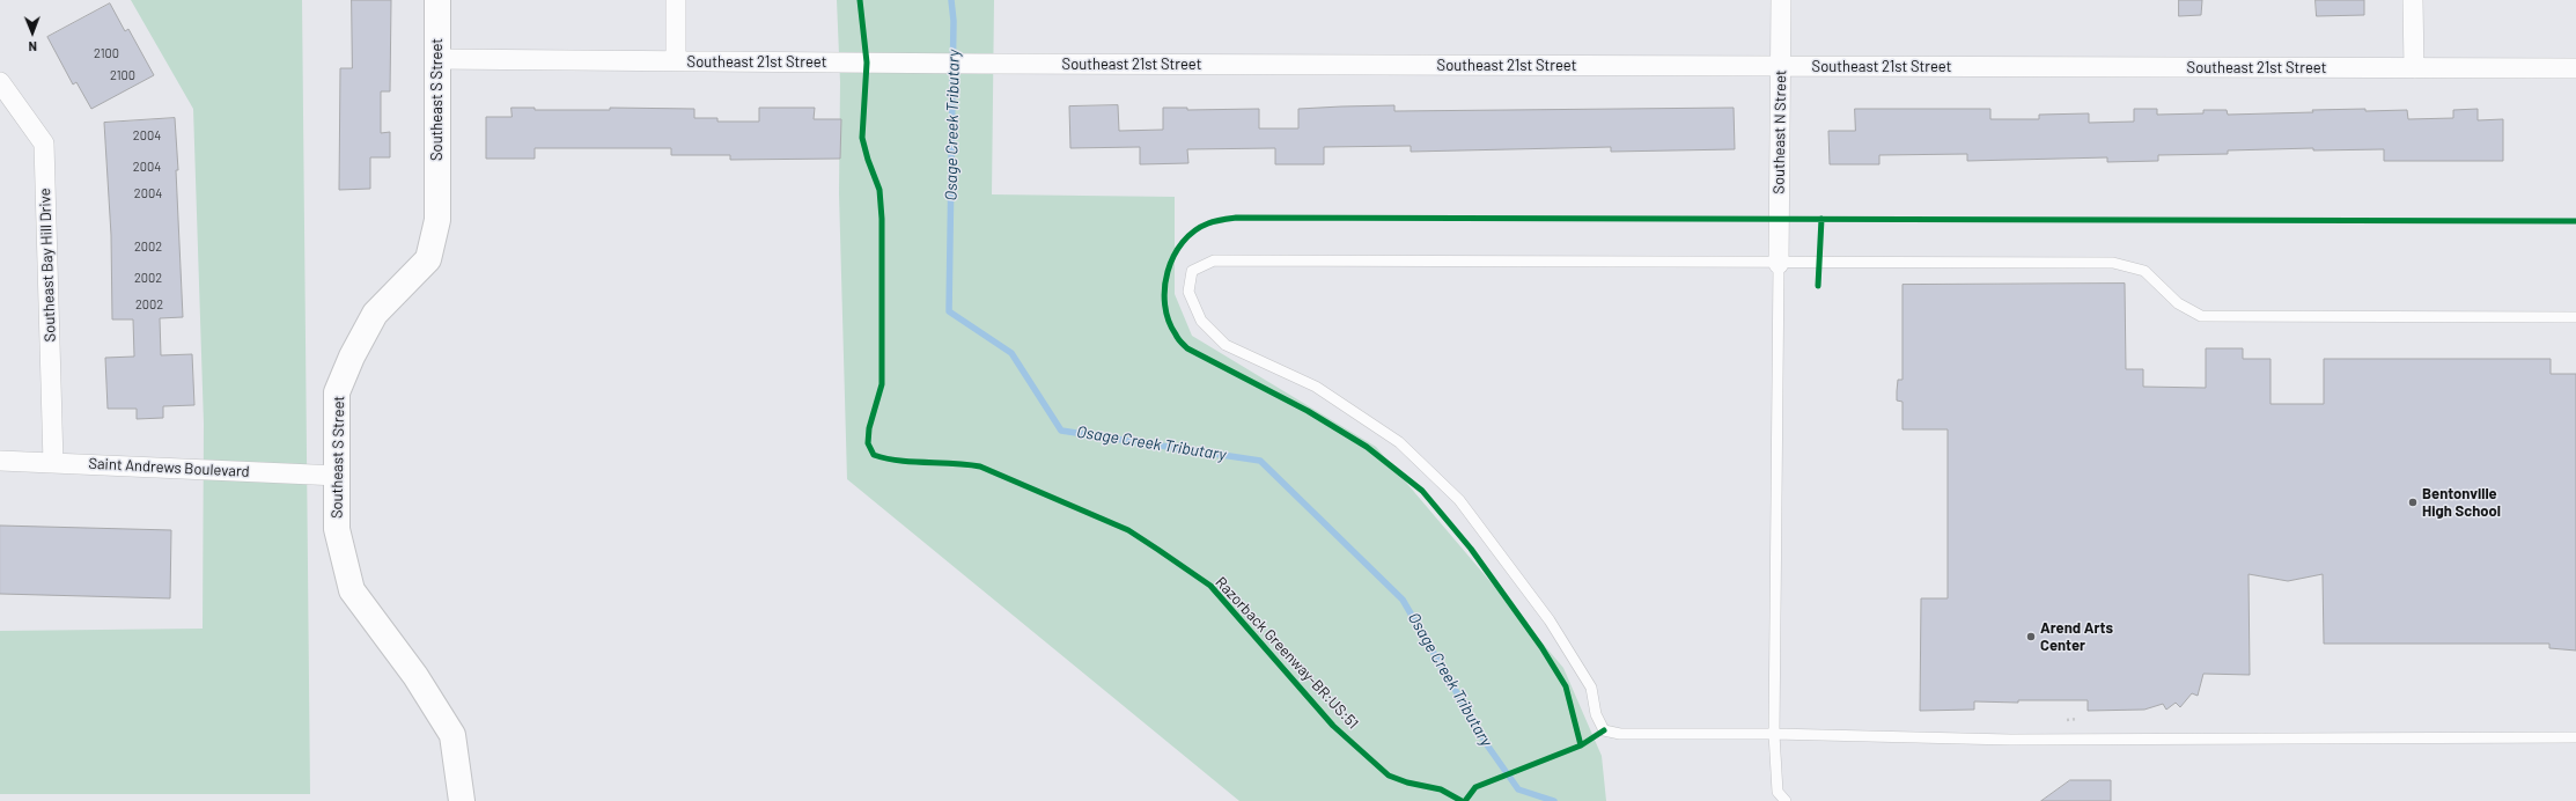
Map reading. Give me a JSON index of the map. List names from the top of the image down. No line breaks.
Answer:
{"streets":{"street":["Southeast 21st Street","Southeast S Street","Southeast N Street","Southeast Bay Hill Drive","Saint Andrews Boulevard"],"cycle path":["Razorback Greenway-BR:US:51"]},"crossings":[["Southeast 21st Street","Southeast S Street"],["Southeast 21st Street","Southeast N Street"],["Southeast S Street","Saint Andrews Boulevard"],["Southeast Bay Hill Drive","Saint Andrews Boulevard"]],"water":["Osage Creek Tributary"],"places":["Bentonville High School","Arend Arts Center"],"house_numbers":["2100","2100","2004","2004","2004","2002","2002","2002"],"north":"bottom"}
